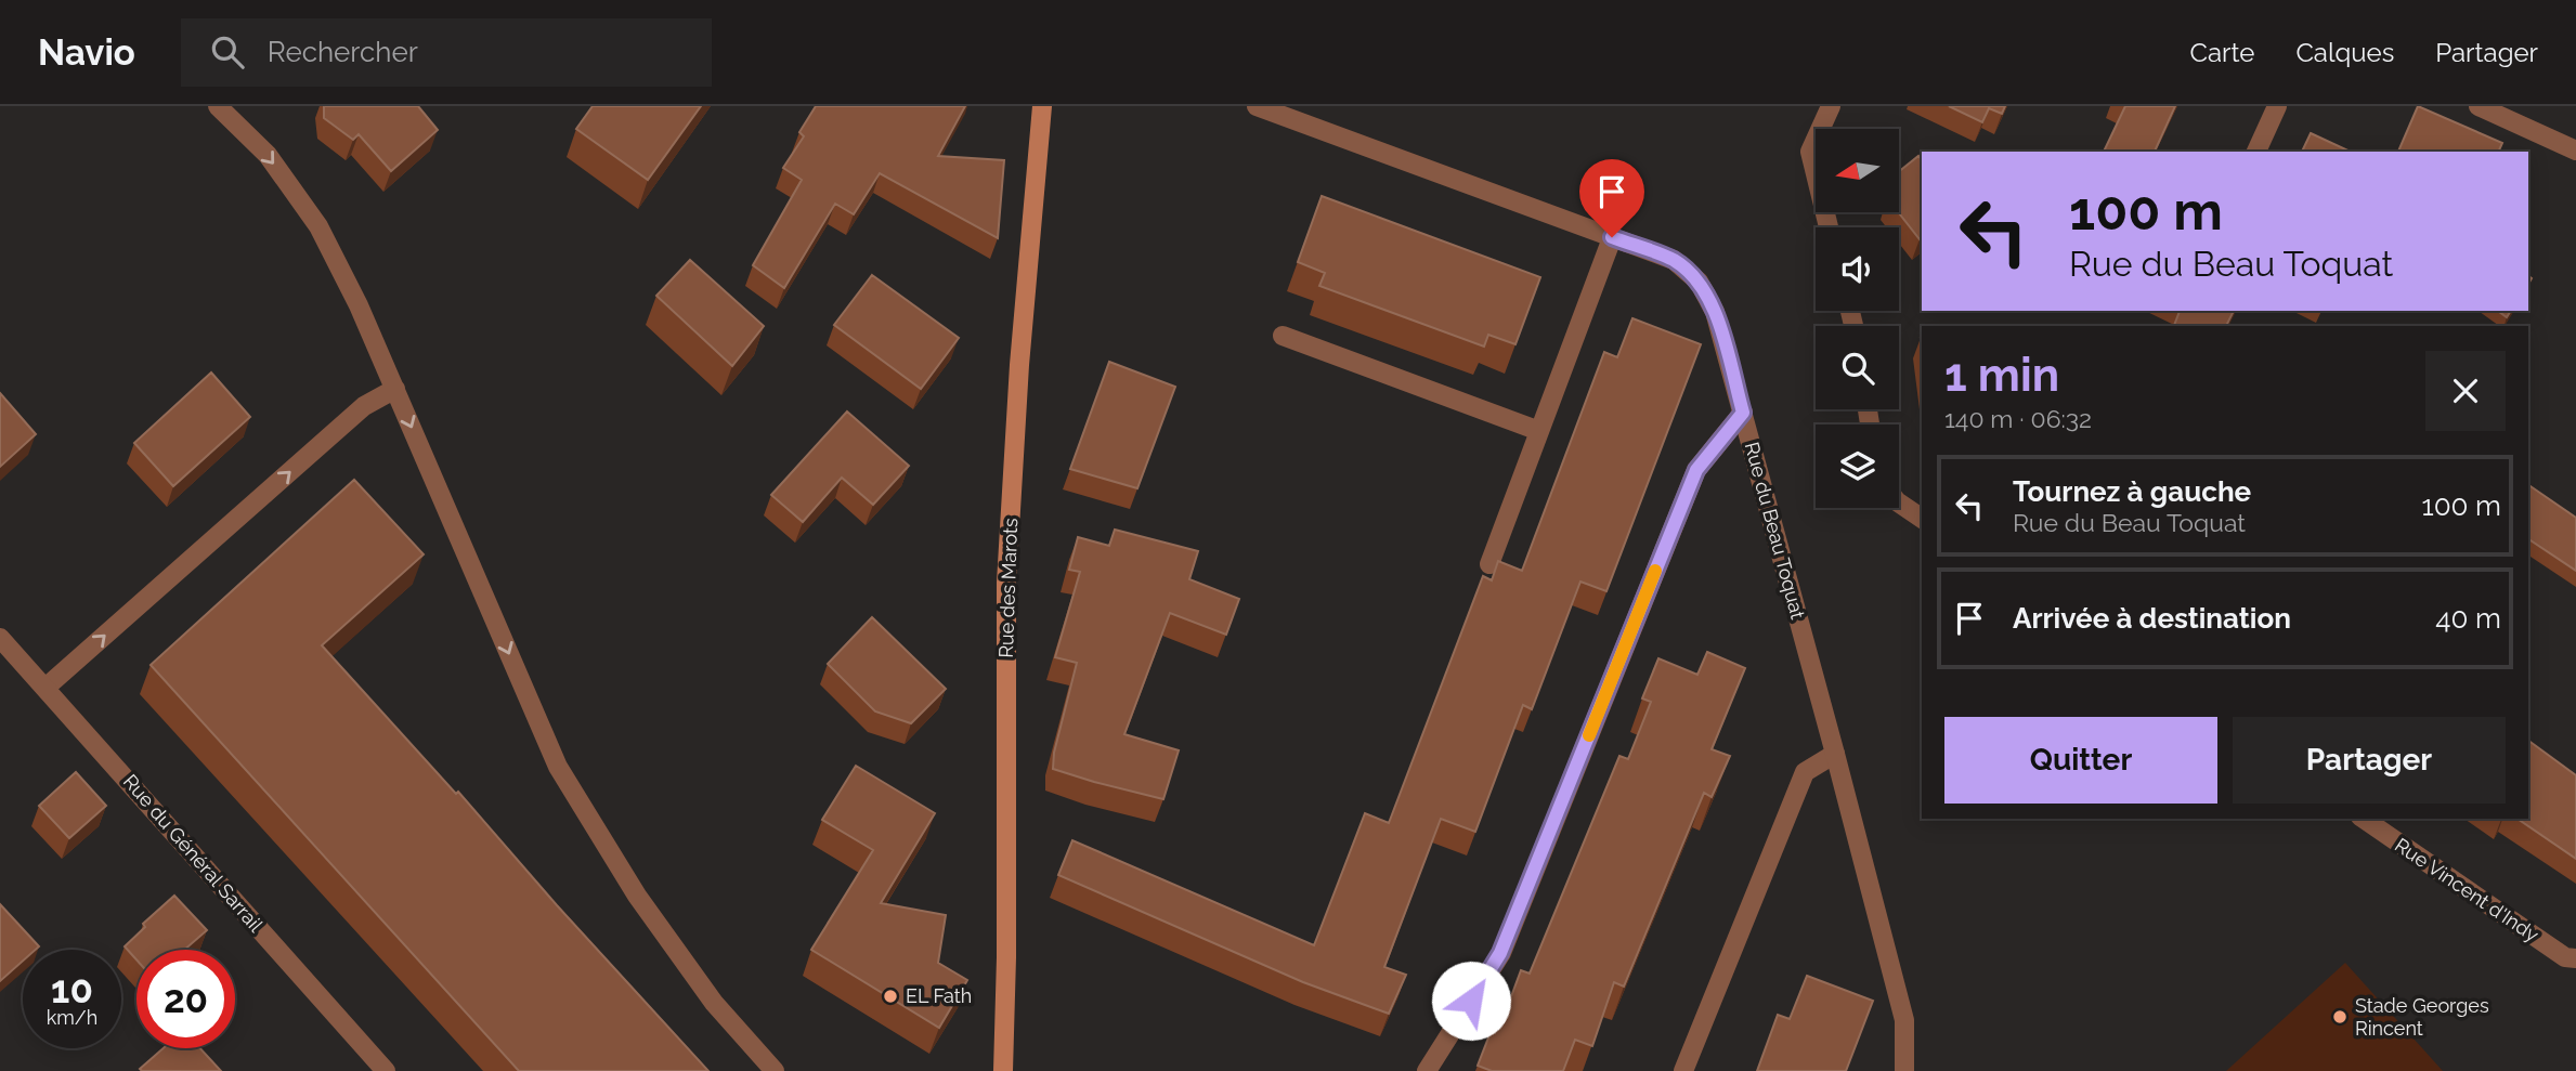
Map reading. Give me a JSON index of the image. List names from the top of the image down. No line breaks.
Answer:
{"streets":{"main road":["Rue des Marots"],"street":["Rue du Beau Toquat","Rue du Général Sarrail","Rue Vincent d'Indy"]},"places":["EL Fath","Stade Georges Rincent"],"north":"left","page":{"header":"Navio","search":"Rechercher","nav":["Carte","Calques","Partager"],"turn":["100 m","Rue du Beau Toquat"],"heading":["1 min","140 m · 06:32"],"list":[{"name":"Tournez à gauche","note":"Rue du Beau Toquat","value":"100 m"},{"name":"Arrivée à destination","value":"40 m"}],"buttons":["Quitter","Partager"],"speed":"10 km/h","limit":"20"}}
